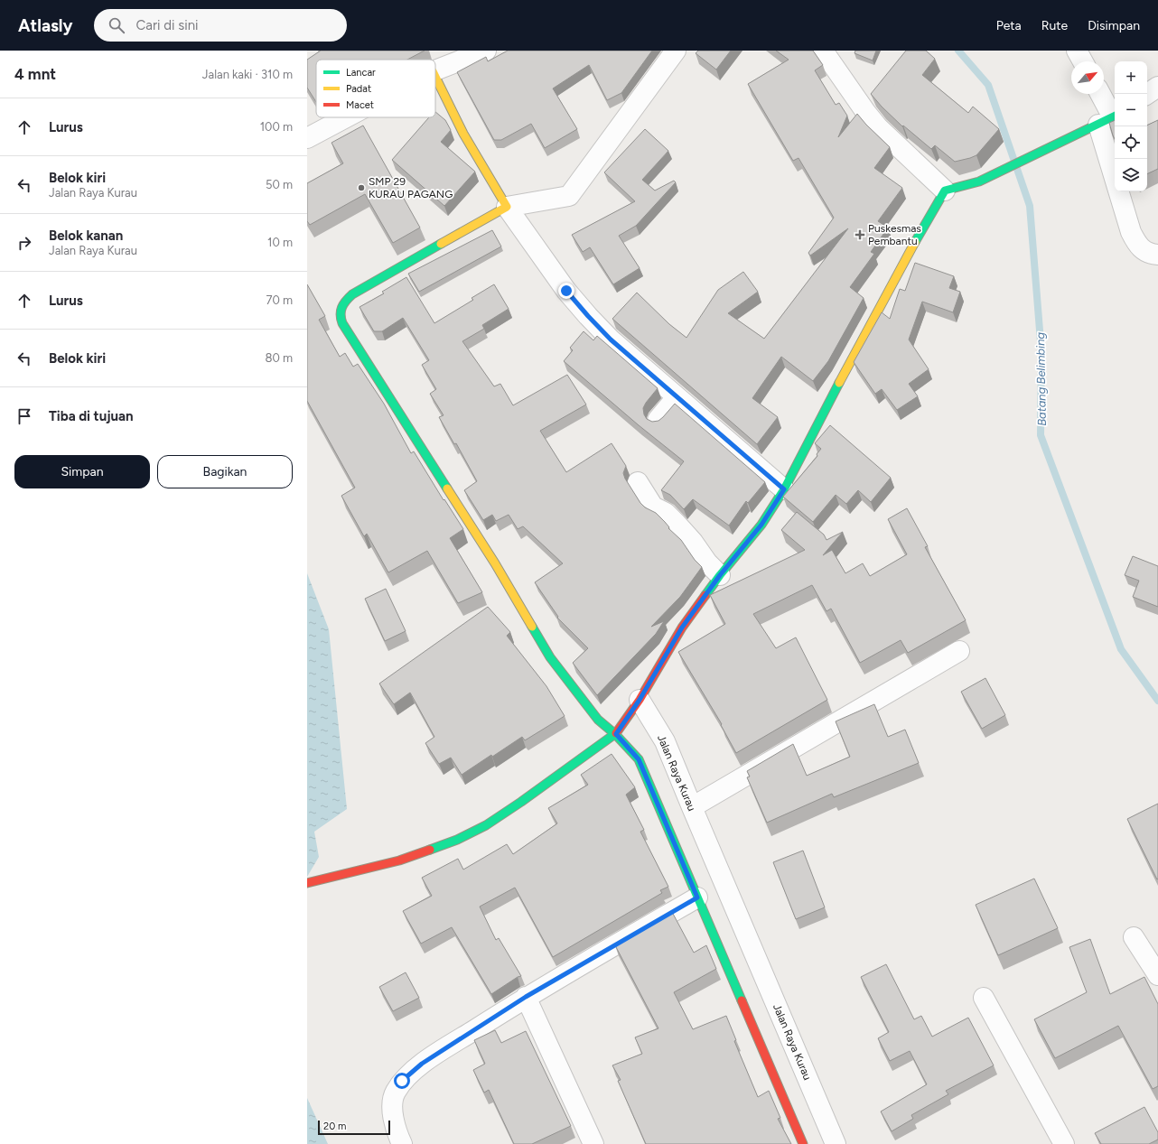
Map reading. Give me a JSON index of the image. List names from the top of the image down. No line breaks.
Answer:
{"streets":{"street":["Jalan Raya Kurau"]},"water":["Batang Belimbing"],"places":{"other":["SMP 29 KURAU PAGANG"],"health":["Puskesmas Pembantu"]},"legend":["Lancar","Padat","Macet"],"scale_bar":"20 m","north":"top right","page":{"header":"Atlasly","search":"Cari di sini","nav":["Peta","Rute","Disimpan"],"heading":["4 mnt","Jalan kaki · 310 m"],"map_buttons":["+","−"],"list":[["Lurus","100 m"],["Belok kiri","Jalan Raya Kurau","50 m"],["Belok kanan","Jalan Raya Kurau","10 m"],["Lurus","70 m"],["Belok kiri","80 m"],"Tiba di tujuan"],"buttons":["Simpan","Bagikan"],"scale":"20 m"}}
